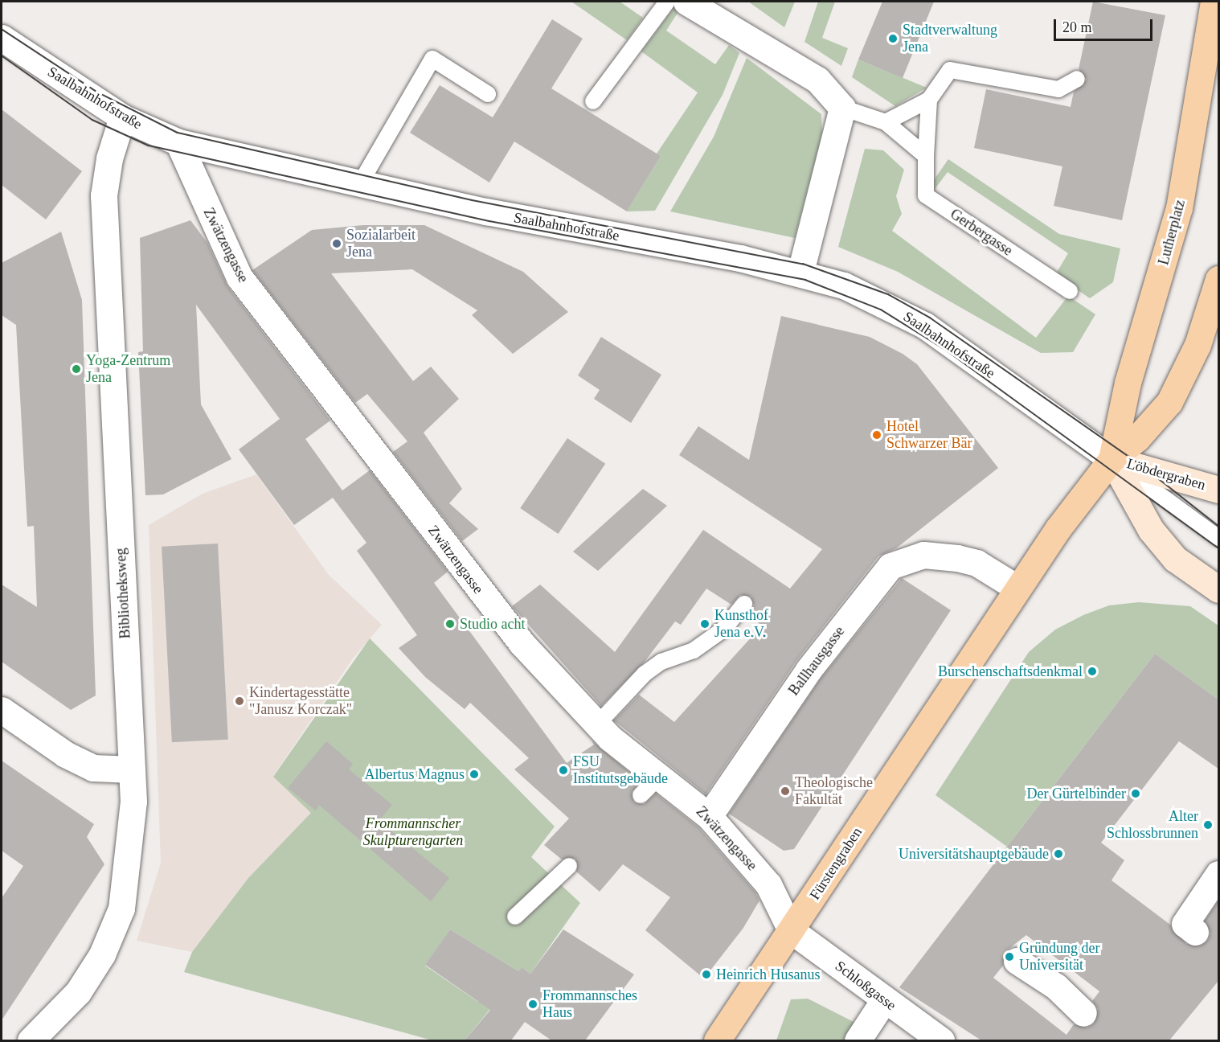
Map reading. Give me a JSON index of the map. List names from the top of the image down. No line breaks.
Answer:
{"streets":{"main road":["Lutherplatz","Löbdergraben","Fürstengraben"],"street":["Saalbahnhofstraße","Zwätzengasse","Bibliotheksweg","Ballhausgasse","Schloßgasse"],"lane":["Gerbergasse"]},"crossings":[["Saalbahnhofstraße","Lutherplatz"],["Saalbahnhofstraße","Zwätzengasse"],["Saalbahnhofstraße","Löbdergraben"],["Saalbahnhofstraße","Bibliotheksweg"],["Lutherplatz","Löbdergraben"],["Lutherplatz","Ballhausgasse"],["Lutherplatz","Fürstengraben"],["Zwätzengasse","Ballhausgasse"],["Zwätzengasse","Fürstengraben"],["Zwätzengasse","Schloßgasse"],["Ballhausgasse","Fürstengraben"],["Fürstengraben","Schloßgasse"]],"parks":["Frommannscher Skulpturengarten"],"places":["Stadtverwaltung Jena","Sozialarbeit Jena","Yoga-Zentrum Jena","Hotel Schwarzer Bär","Studio acht","Kunsthof Jena e.V.","Burschenschaftsdenkmal","Kindertagesstätte \"Janusz Korczak\"","FSU Institutsgebäude","Albertus Magnus","Theologische Fakultät","Der Gürtelbinder","Alter Schlossbrunnen","Universitätshauptgebäude","Gründung der Universität","Heinrich Husanus","Frommannsches Haus"],"scale_bar":"20 m"}
